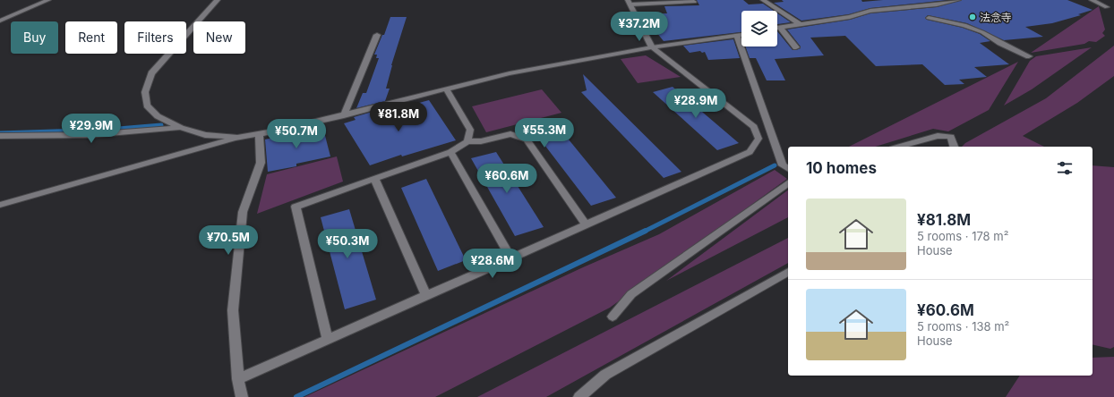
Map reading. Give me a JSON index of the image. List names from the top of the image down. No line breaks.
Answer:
{"places":["法念寺"],"page":{"price":["¥37.2M","¥28.9M","¥81.8M","¥29.9M","¥55.3M","¥50.7M","¥60.6M","¥70.5M","¥50.3M","¥28.6M"],"chip":["Buy","Rent","Filters","New"],"heading":"10 homes","list":[{"name":"¥81.8M","note":"5 rooms · 178 m² · House"},{"name":"¥60.6M","note":"5 rooms · 138 m² · House"}]}}
